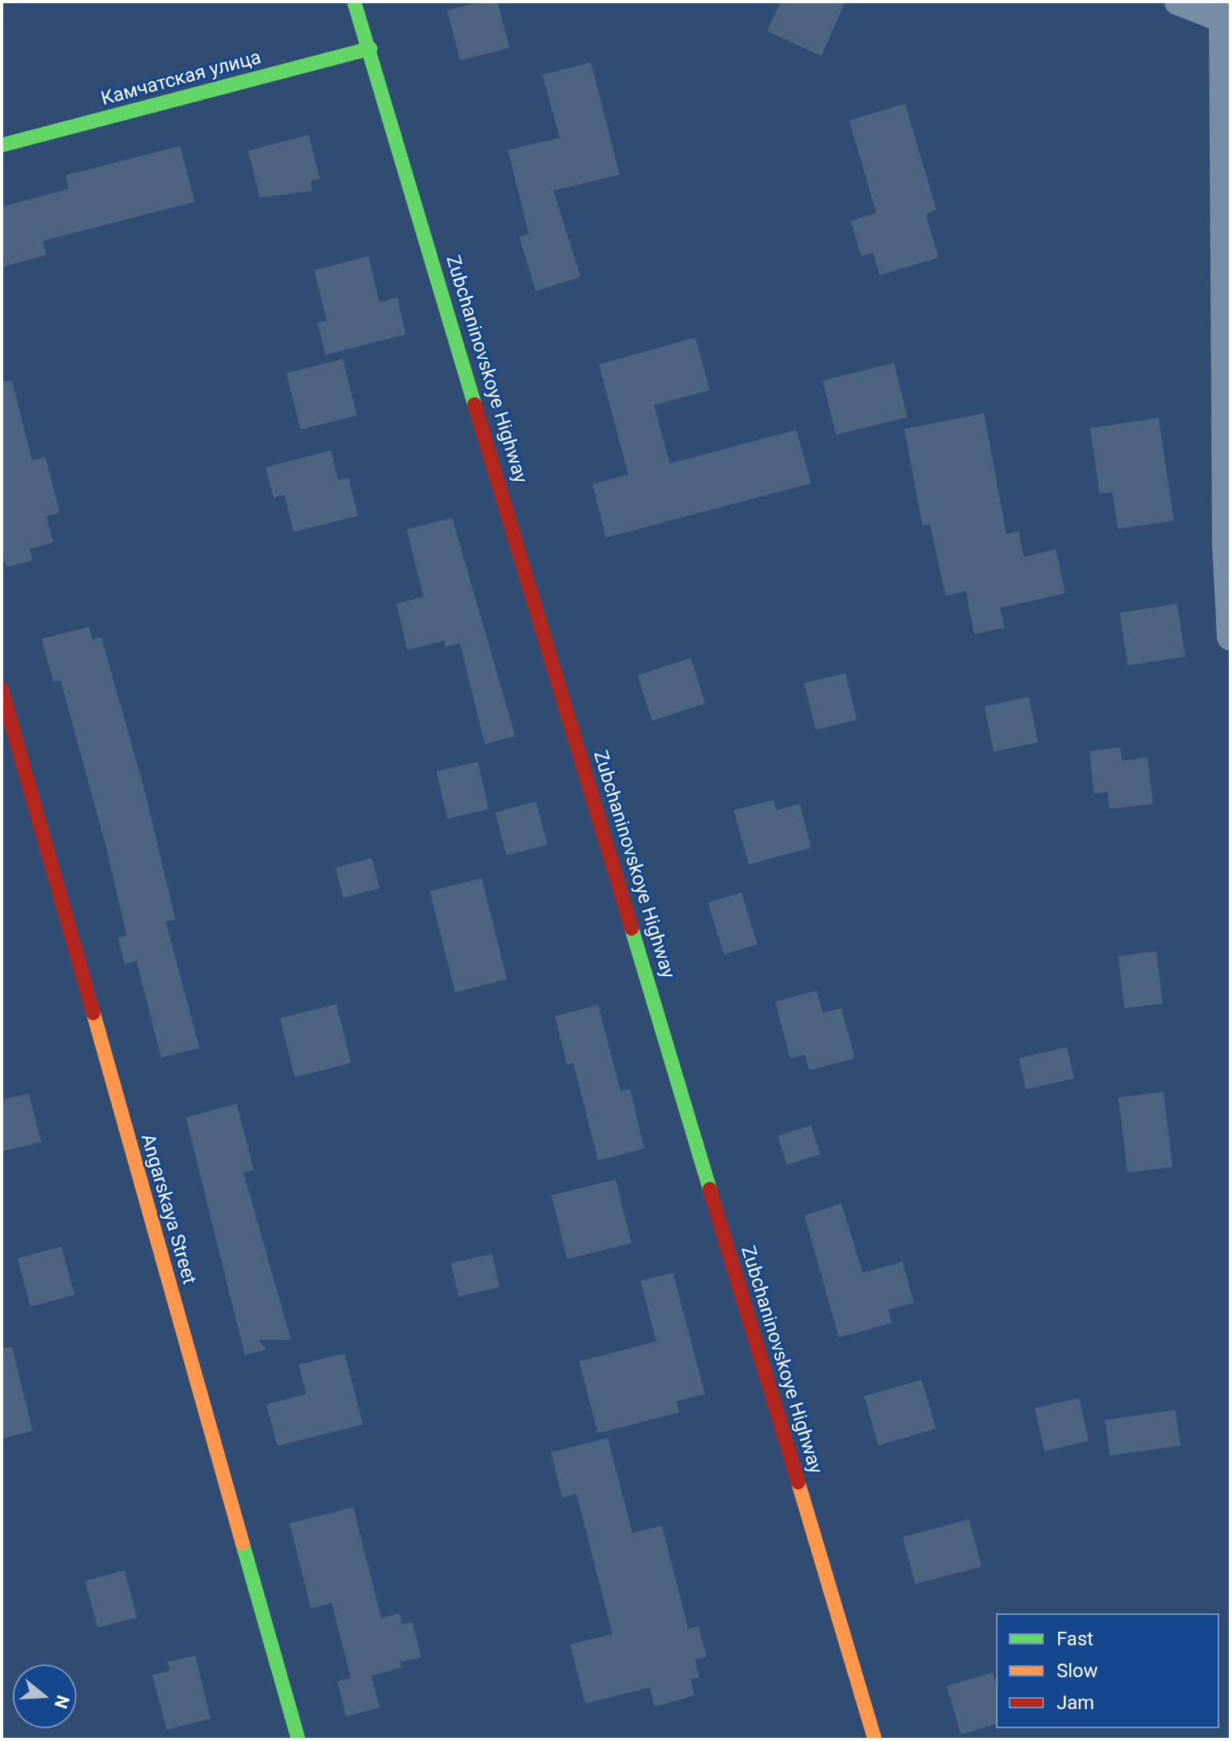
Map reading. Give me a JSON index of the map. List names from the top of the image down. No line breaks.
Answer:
{"streets":{"main road":["Камчатская улица","Zubchaninovskoye Highway","Angarskaya Street"]},"crossings":[["Камчатская улица","Zubchaninovskoye Highway"]],"legend":["Fast","Slow","Jam"],"north":"right"}
